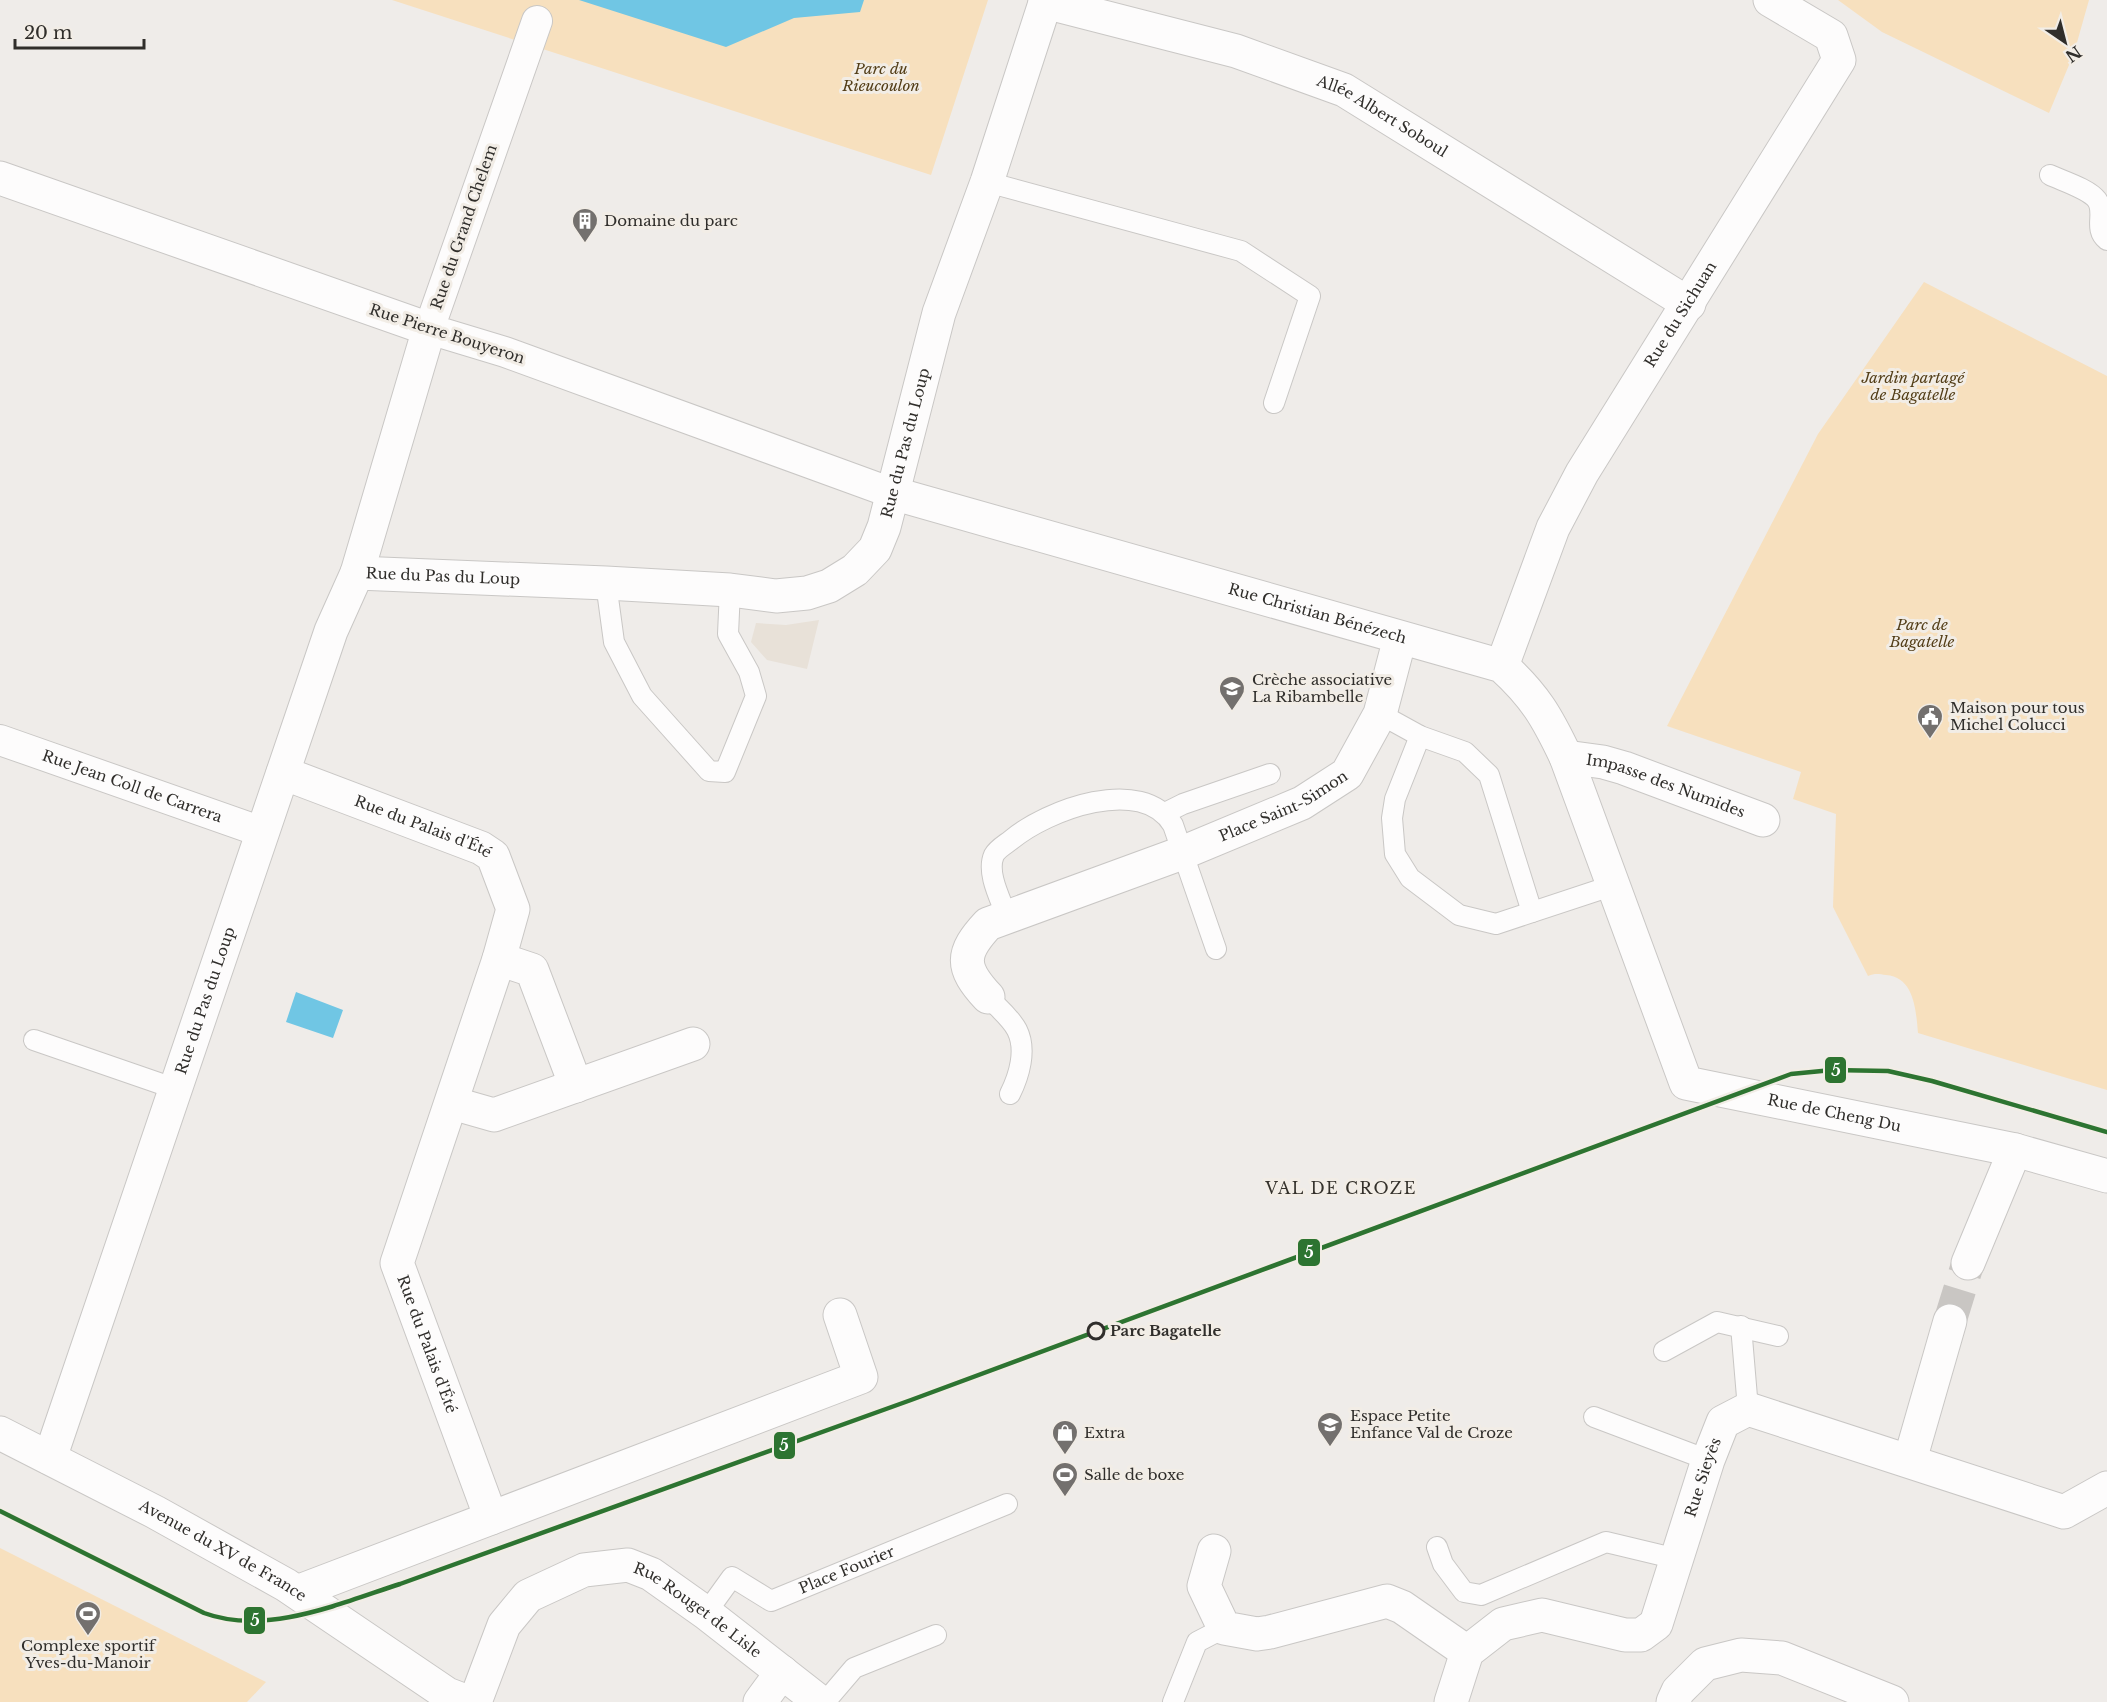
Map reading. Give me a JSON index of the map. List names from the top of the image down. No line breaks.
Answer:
{"streets":{"street":["Allée Albert Soboul","Rue du Grand Chelem","Rue du Sichuan","Rue Pierre Bouyeron","Rue du Pas du Loup","Rue Christian Bénézech","Rue Jean Coll de Carrera","Impasse des Numides","Place Saint-Simon","Rue du Palais d'Été","Rue de Cheng Du","Rue Sieyès","Avenue du XV de France","Rue Rouget de Lisle"],"lane":["Place Fourier"]},"crossings":[["Allée Albert Soboul","Rue du Sichuan"],["Allée Albert Soboul","Rue du Pas du Loup"],["Rue du Grand Chelem","Rue Pierre Bouyeron"],["Rue du Grand Chelem","Rue du Pas du Loup"],["Rue du Sichuan","Rue Christian Bénézech"],["Rue Pierre Bouyeron","Rue du Pas du Loup"],["Rue Pierre Bouyeron","Rue Christian Bénézech"],["Rue du Pas du Loup","Rue Christian Bénézech"],["Rue du Pas du Loup","Rue Jean Coll de Carrera"],["Rue du Pas du Loup","Rue du Palais d'Été"],["Rue du Pas du Loup","Avenue du XV de France"],["Rue Christian Bénézech","Impasse des Numides"],["Rue Christian Bénézech","Place Saint-Simon"],["Rue Christian Bénézech","Rue de Cheng Du"],["Place Fourier","Rue Rouget de Lisle"]],"districts":["VAL DE CROZE"],"parks":["Parc du Rieucoulon","Jardin partagé de Bagatelle","Parc de Bagatelle"],"places":{"building":["Domaine du parc"],"school or university":["Crèche associative La Ribambelle","Espace Petite Enfance Val de Croze"],"public building":["Maison pour tous Michel Colucci"],"other":["Parc Bagatelle"],"shop":["Extra"],"sports":["Salle de boxe","Complexe sportif Yves-du-Manoir"]},"lines":["transit line 5"],"scale_bar":"20 m","north":"bottom right"}
